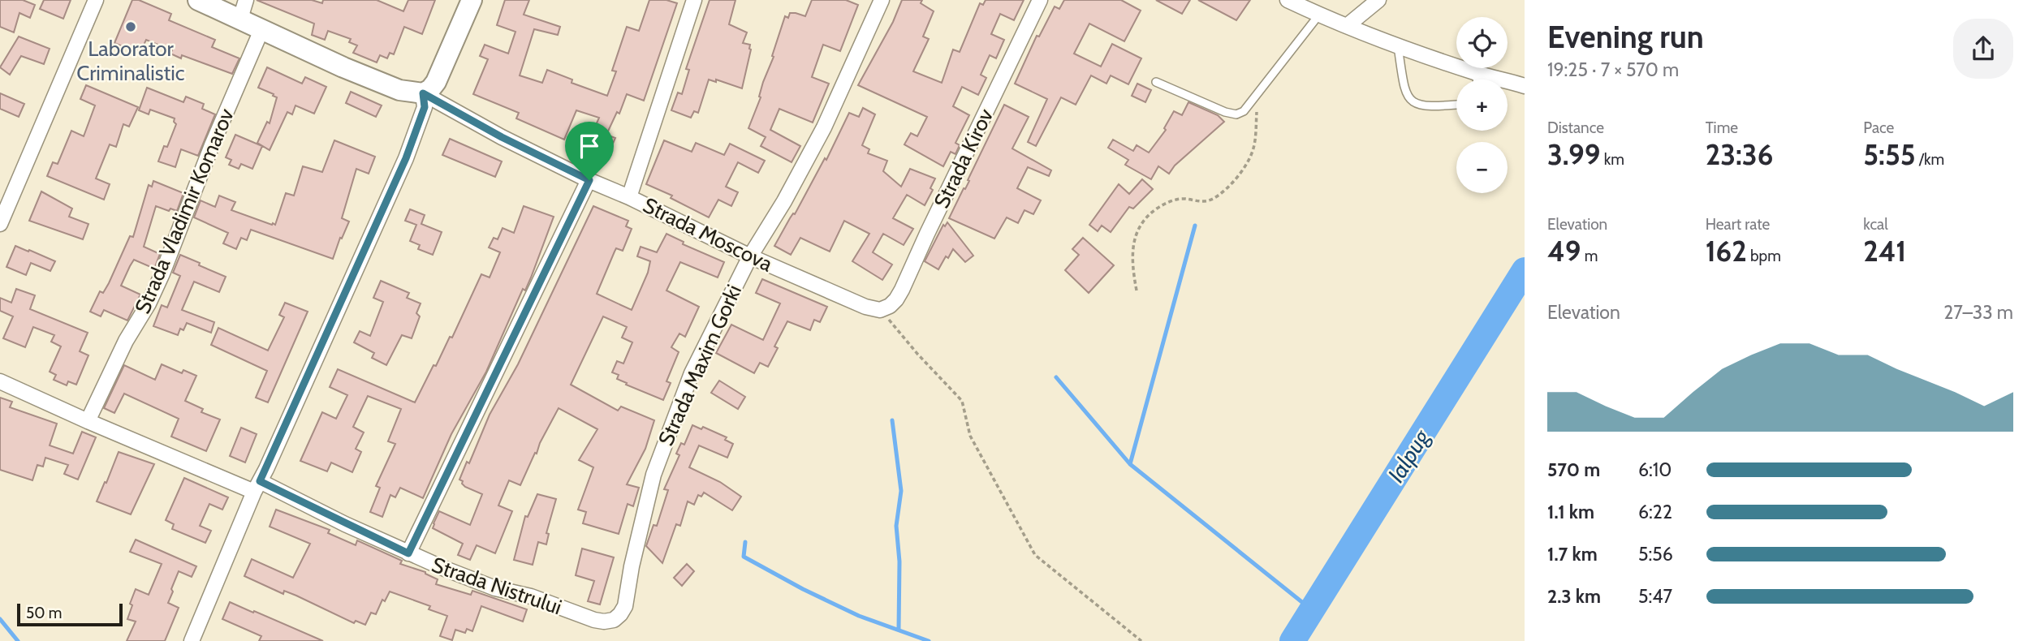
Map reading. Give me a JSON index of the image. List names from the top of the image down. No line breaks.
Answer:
{"streets":{"street":["Strada Kirov","Strada Vladimir Komarov","Strada Moscova","Strada Maxim Gorki","Strada Nistrului"]},"crossings":[["Strada Kirov","Strada Moscova"],["Strada Vladimir Komarov","Strada Moscova"],["Strada Vladimir Komarov","Strada Nistrului"],["Strada Moscova","Strada Maxim Gorki"],["Strada Maxim Gorki","Strada Nistrului"]],"water":["Ialpug"],"places":["Laborator Criminalistic"],"scale_bar":"50 m","page":{"heading":["Evening run","19:25 · 7 × 570 m"],"map_buttons":["+","−"],"stats":[["Distance","3.99 km"],["Time","23:36"],["Pace","5:55 /km"],["Elevation","49 m"],["Heart rate","162 bpm"],["kcal","241"]],"chart":["Elevation","27–33 m"],"list":[{"name":"570 m","note":"6:10"},{"name":"1.1 km","note":"6:22"},{"name":"1.7 km","note":"5:56"},{"name":"2.3 km","note":"5:47"}],"scale":"50 m"}}
